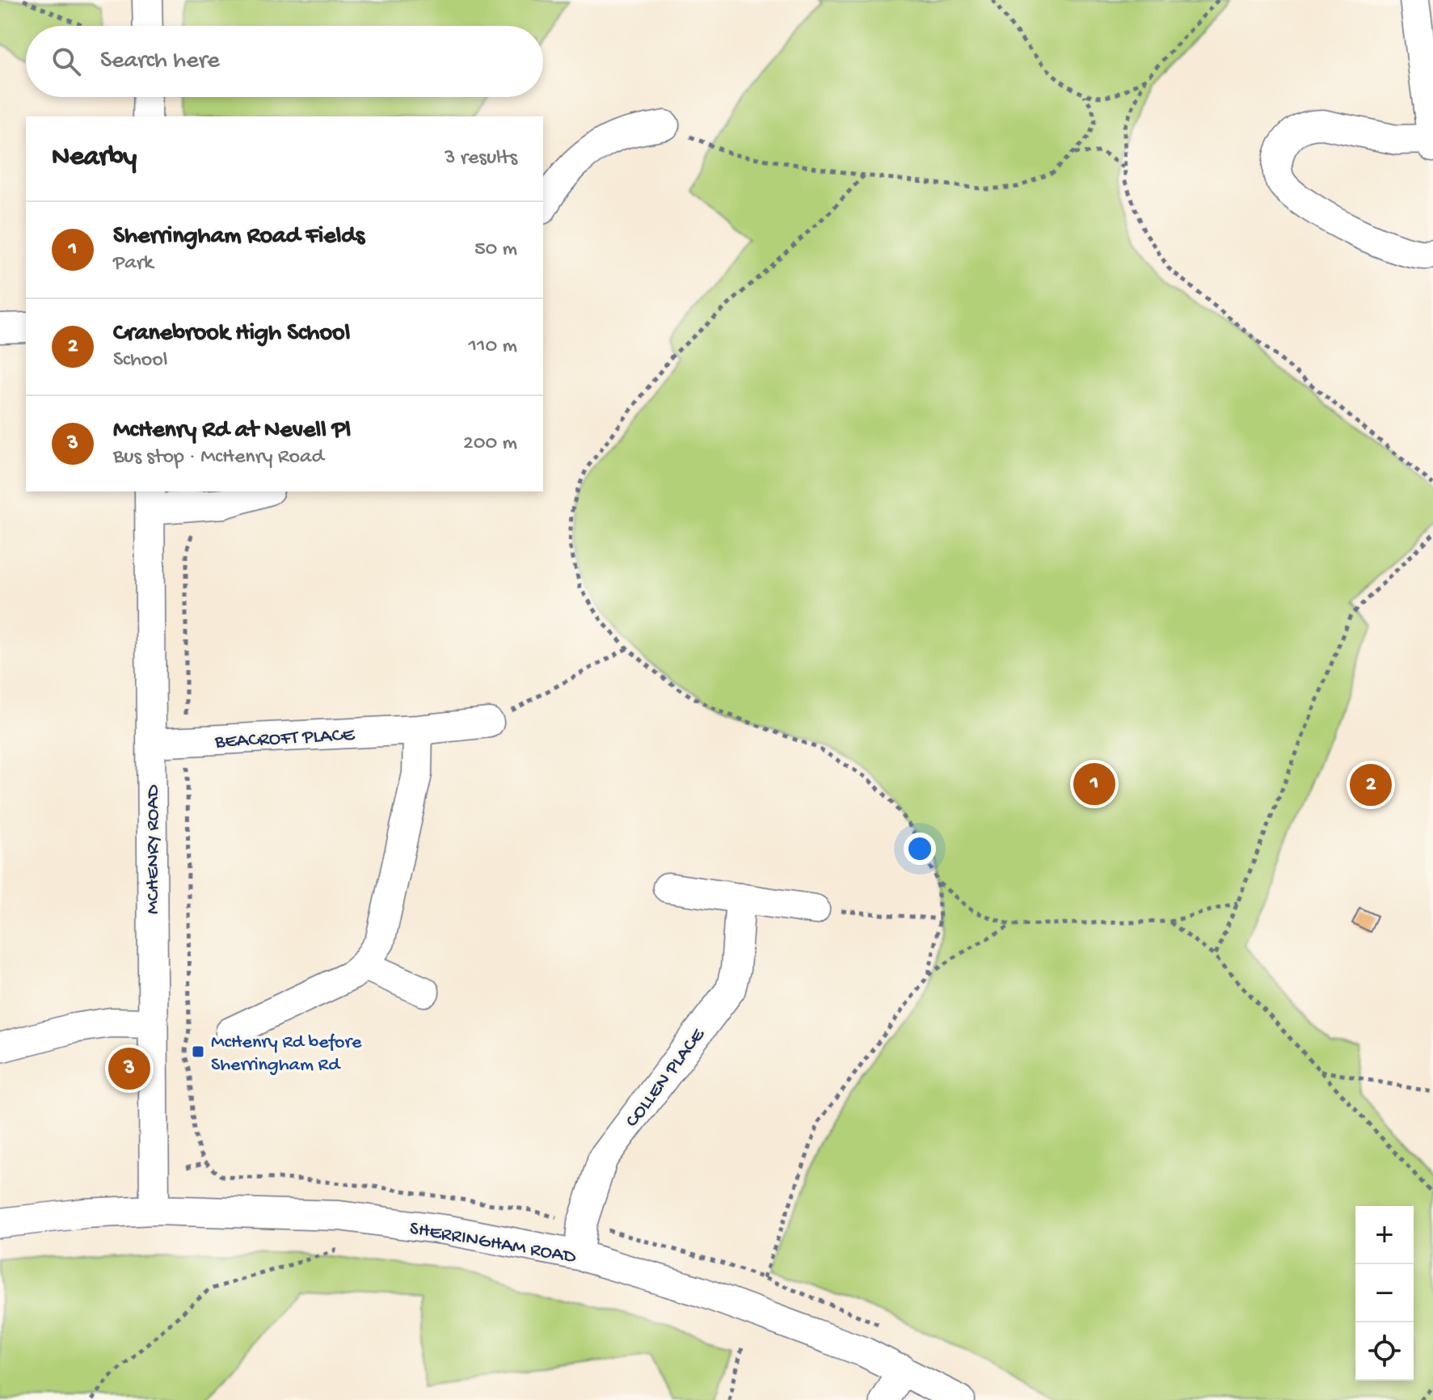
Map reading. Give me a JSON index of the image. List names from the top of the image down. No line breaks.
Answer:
{"streets":{"street":["BEACROFT PLACE","MCHENRY ROAD","COLLEN PLACE","SHERRINGHAM ROAD"]},"crossings":[["BEACROFT PLACE","MCHENRY ROAD"],["MCHENRY ROAD","SHERRINGHAM ROAD"],["COLLEN PLACE","SHERRINGHAM ROAD"]],"places":{"transit":["McHenry Rd before Sherringham Rd"]},"page":{"search":"Search here","heading":["Nearby","3 results"],"list":[{"mark":"1","name":"Sherringham Road Fields","note":"Park","value":"50 m"},{"mark":"2","name":"Cranebrook High School","note":"School","value":"110 m"},{"mark":"3","name":"McHenry Rd at Nevell Pl","note":"Bus stop · McHenry Road","value":"200 m"}],"pins":["1","2","3"],"map_buttons":["+","−"]}}
